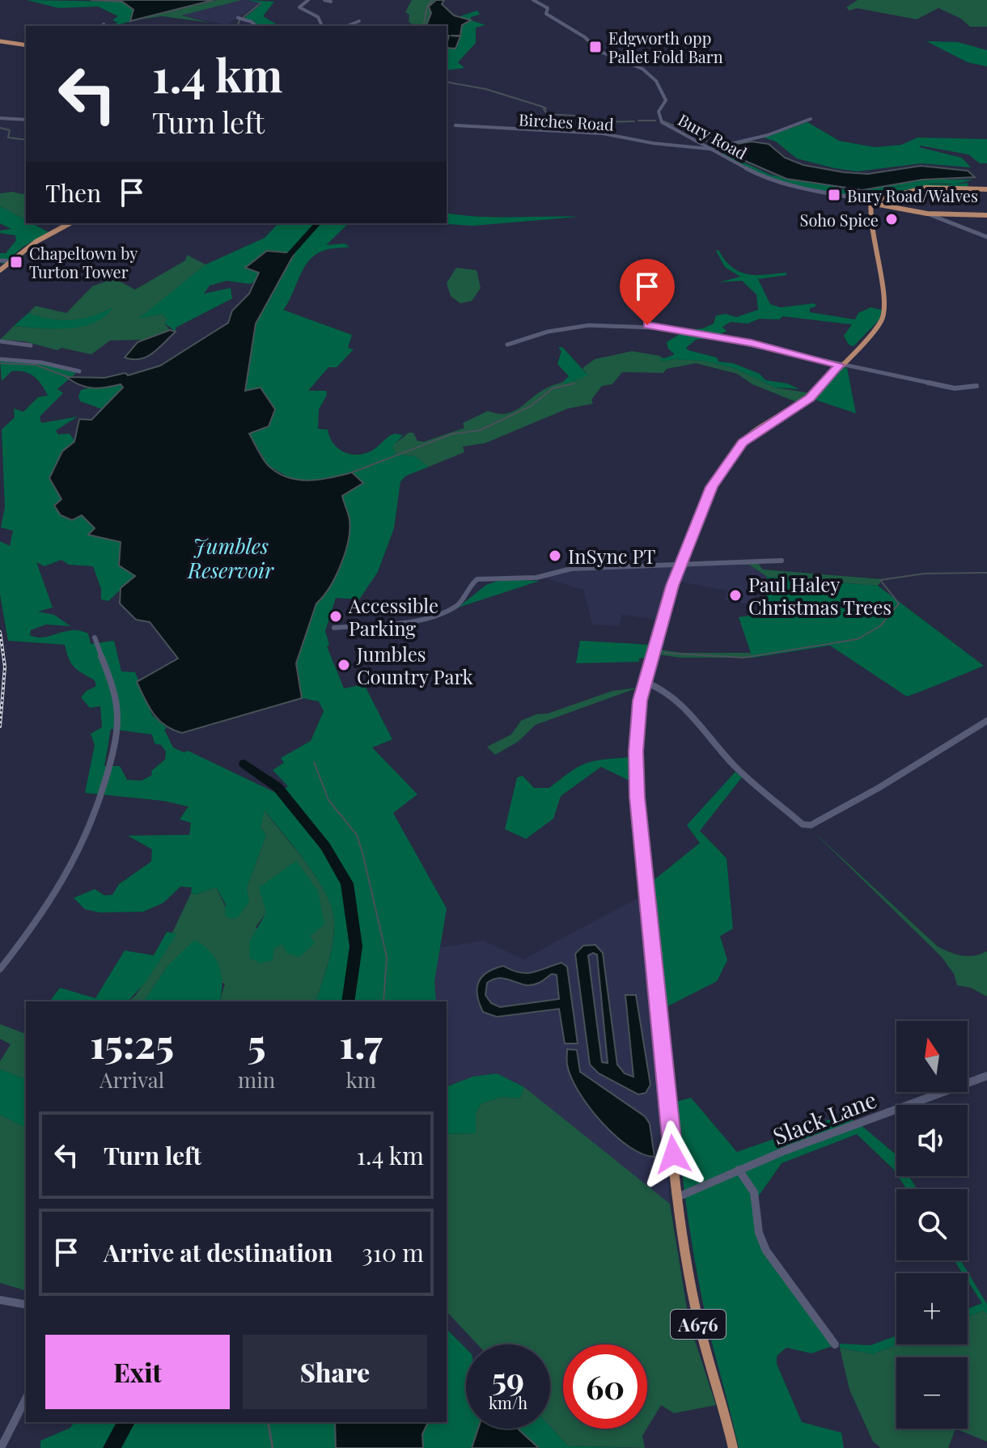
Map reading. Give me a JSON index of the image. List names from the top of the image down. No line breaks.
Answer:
{"streets":{"main road":["A676"],"street":["Birches Road","Bury Road","Slack Lane"]},"crossings":[["Birches Road","Bury Road"],["Bury Road","A676"],["Slack Lane","A676"]],"water":["Jumbles Reservoir"],"places":{"transit":["Edgworth opp Pallet Fold Barn","Bury Road/Walves","Chapeltown by Turton Tower"],"other":["Soho Spice","InSync PT","Paul Haley Christmas Trees","Accessible Parking","Jumbles Country Park"]},"north":"top","page":{"turn":["1.4 km","Turn left"],"then":"Then","eta":["15:25","Arrival","5","min","1.7","km"],"map_buttons":["+","−"],"list":[{"name":"Turn left","value":"1.4 km"},{"name":"Arrive at destination","value":"310 m"}],"buttons":["Exit","Share"],"speed":"59 km/h","limit":"60"}}
